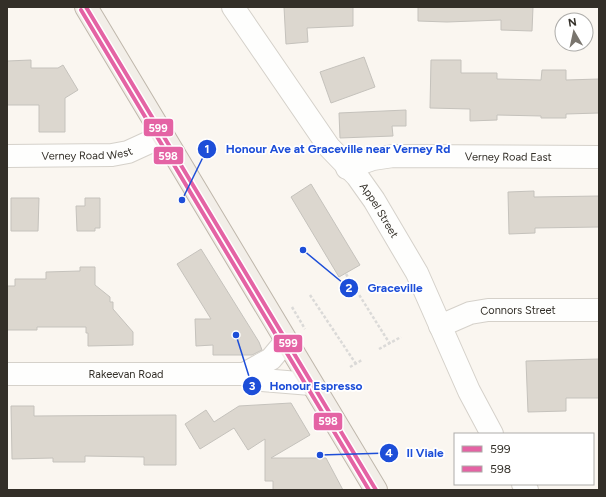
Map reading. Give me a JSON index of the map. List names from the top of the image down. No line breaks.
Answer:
{"streets":{"street":["Verney Road West","Verney Road East","Appel Street","Connors Street","Rakeevan Road"]},"crossings":[["Verney Road East","Appel Street"],["Appel Street","Connors Street"]],"places":["Honour Ave at Graceville near Verney Rd","Graceville","Honour Espresso","Il Viale"],"lines":["transit line 599","transit line 598"],"legend":["599","598"],"north":"top"}
